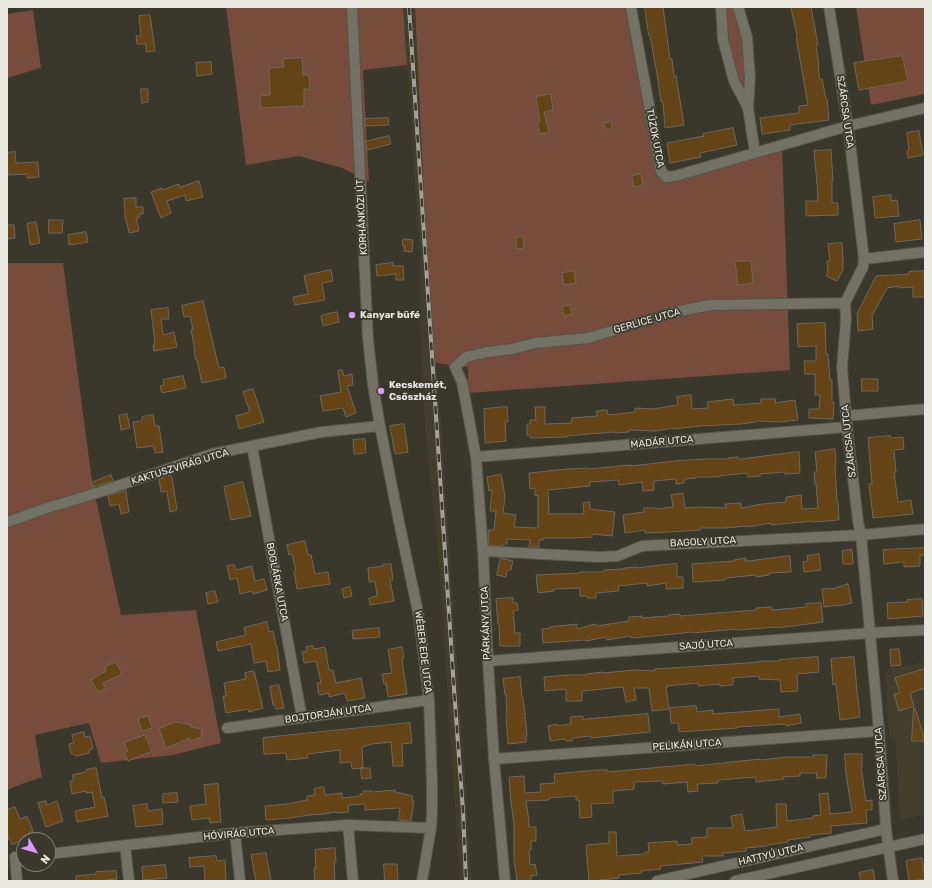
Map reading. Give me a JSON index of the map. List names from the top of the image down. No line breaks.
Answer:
{"streets":{"street":["SZÁRCSA UTCA","TÚZOK UTCA","KORHÁNKÖZI ÚT","GERLICE UTCA","MADÁR UTCA","KAKTUSZVIRÁG UTCA","BAGOLY UTCA","BOGLÁRKA UTCA","PÁRKÁNY UTCA","SAJÓ UTCA","WÉBER EDE UTCA","BOJTORJÁN UTCA","PELIKÁN UTCA","HÓVIRÁG UTCA","HATTYÚ UTCA"]},"crossings":[["SZÁRCSA UTCA","TÚZOK UTCA"],["SZÁRCSA UTCA","GERLICE UTCA"],["SZÁRCSA UTCA","MADÁR UTCA"],["SZÁRCSA UTCA","BAGOLY UTCA"],["SZÁRCSA UTCA","SAJÓ UTCA"],["SZÁRCSA UTCA","PELIKÁN UTCA"],["SZÁRCSA UTCA","HATTYÚ UTCA"],["KORHÁNKÖZI ÚT","KAKTUSZVIRÁG UTCA"],["KORHÁNKÖZI ÚT","WÉBER EDE UTCA"],["GERLICE UTCA","PÁRKÁNY UTCA"],["MADÁR UTCA","PÁRKÁNY UTCA"],["KAKTUSZVIRÁG UTCA","BOGLÁRKA UTCA"],["KAKTUSZVIRÁG UTCA","WÉBER EDE UTCA"],["BAGOLY UTCA","PÁRKÁNY UTCA"],["BOGLÁRKA UTCA","BOJTORJÁN UTCA"],["PÁRKÁNY UTCA","SAJÓ UTCA"],["PÁRKÁNY UTCA","PELIKÁN UTCA"],["WÉBER EDE UTCA","BOJTORJÁN UTCA"],["WÉBER EDE UTCA","HÓVIRÁG UTCA"]],"places":["Kanyar büfé","Kecskemét, Csőszház"],"north":"bottom right"}
